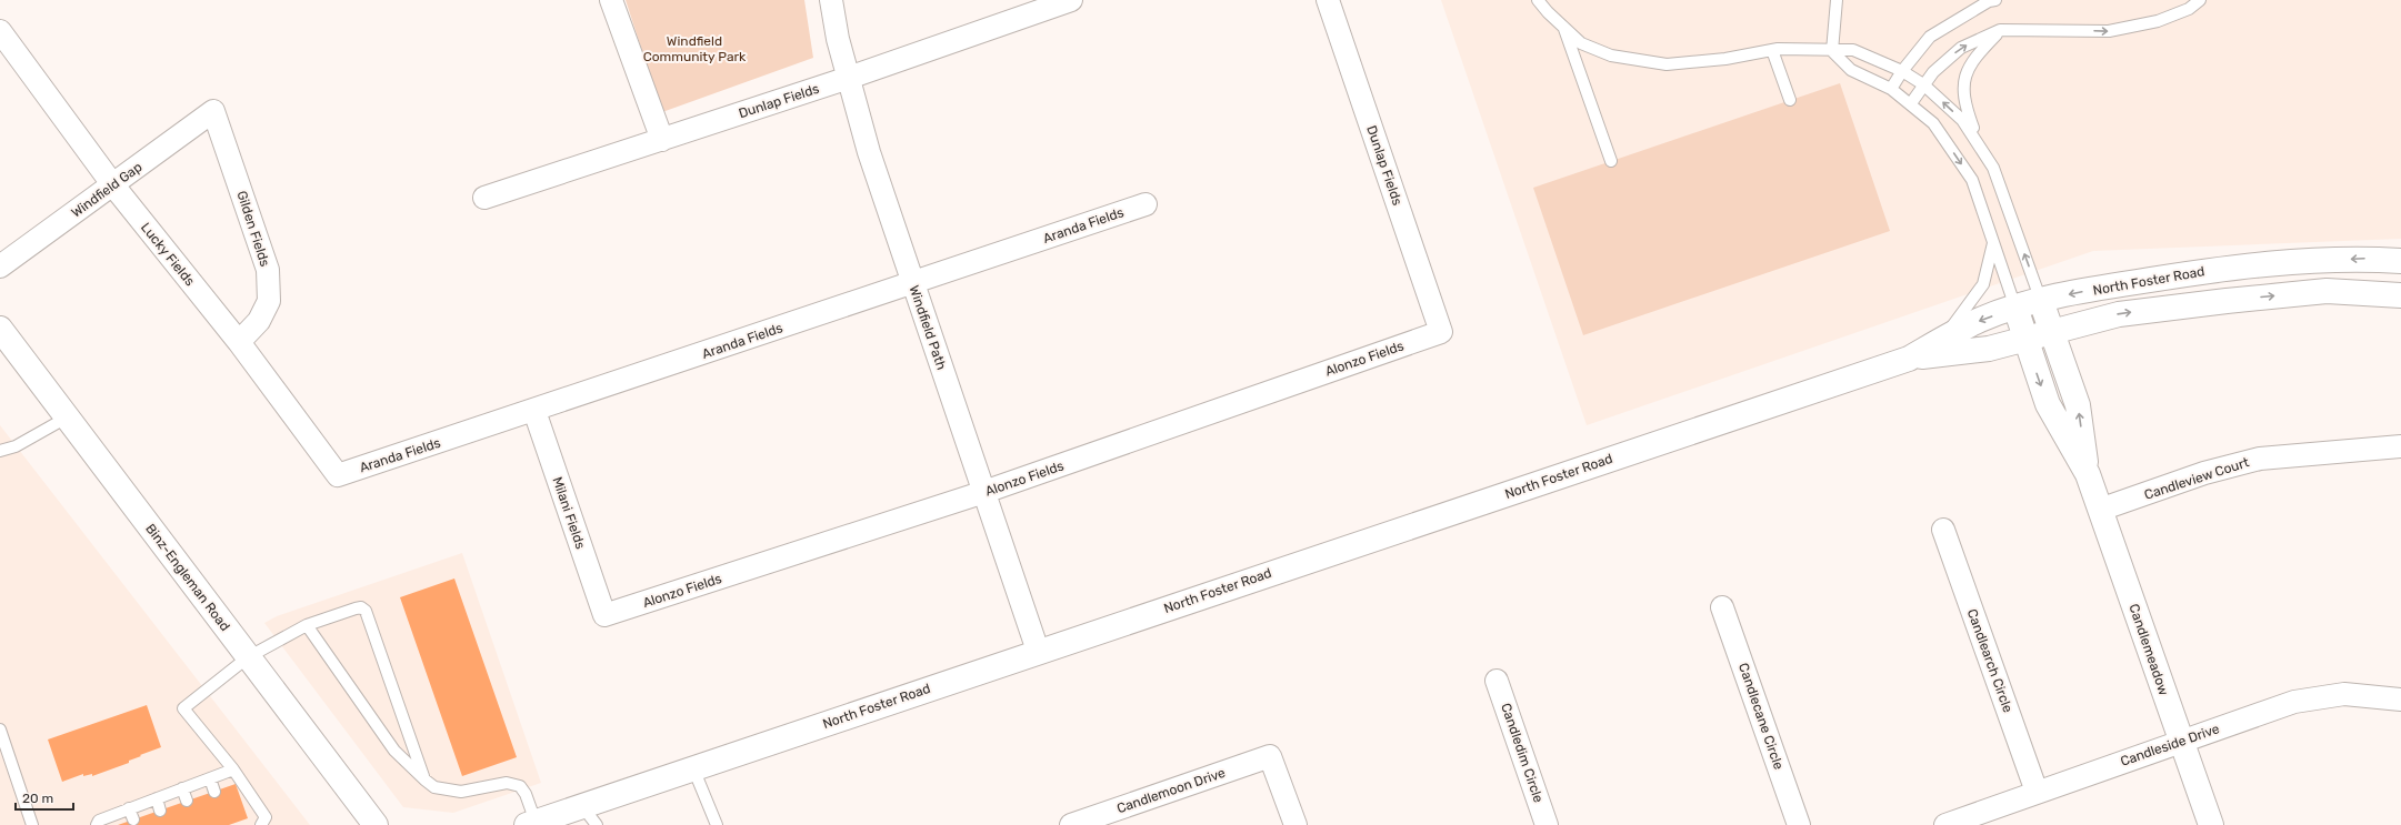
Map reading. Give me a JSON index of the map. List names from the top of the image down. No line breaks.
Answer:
{"streets":{"main road":["North Foster Road","Binz-Engleman Road","Candlemeadow"],"street":["Dunlap Fields","Windfield Gap","Aranda Fields","Gilden Fields","Lucky Fields","Windfield Path","Alonzo Fields","Candleview Court","Milani Fields","Candlearch Circle","Candlecane Circle","Candleside Drive","Candledim Circle","Candlemoon Drive"]},"crossings":[["Dunlap Fields","Windfield Path"],["Dunlap Fields","Alonzo Fields"],["Windfield Gap","Gilden Fields"],["Windfield Gap","Lucky Fields"],["Aranda Fields","Lucky Fields"],["Aranda Fields","Windfield Path"],["Aranda Fields","Milani Fields"],["Gilden Fields","Lucky Fields"],["North Foster Road","Windfield Path"],["North Foster Road","Candlemeadow"],["Windfield Path","Alonzo Fields"],["Alonzo Fields","Milani Fields"],["Candleview Court","Candlemeadow"],["Candlemeadow","Candleside Drive"],["Candlearch Circle","Candleside Drive"]],"parks":["Windfield Community Park"],"scale_bar":"20 m"}
